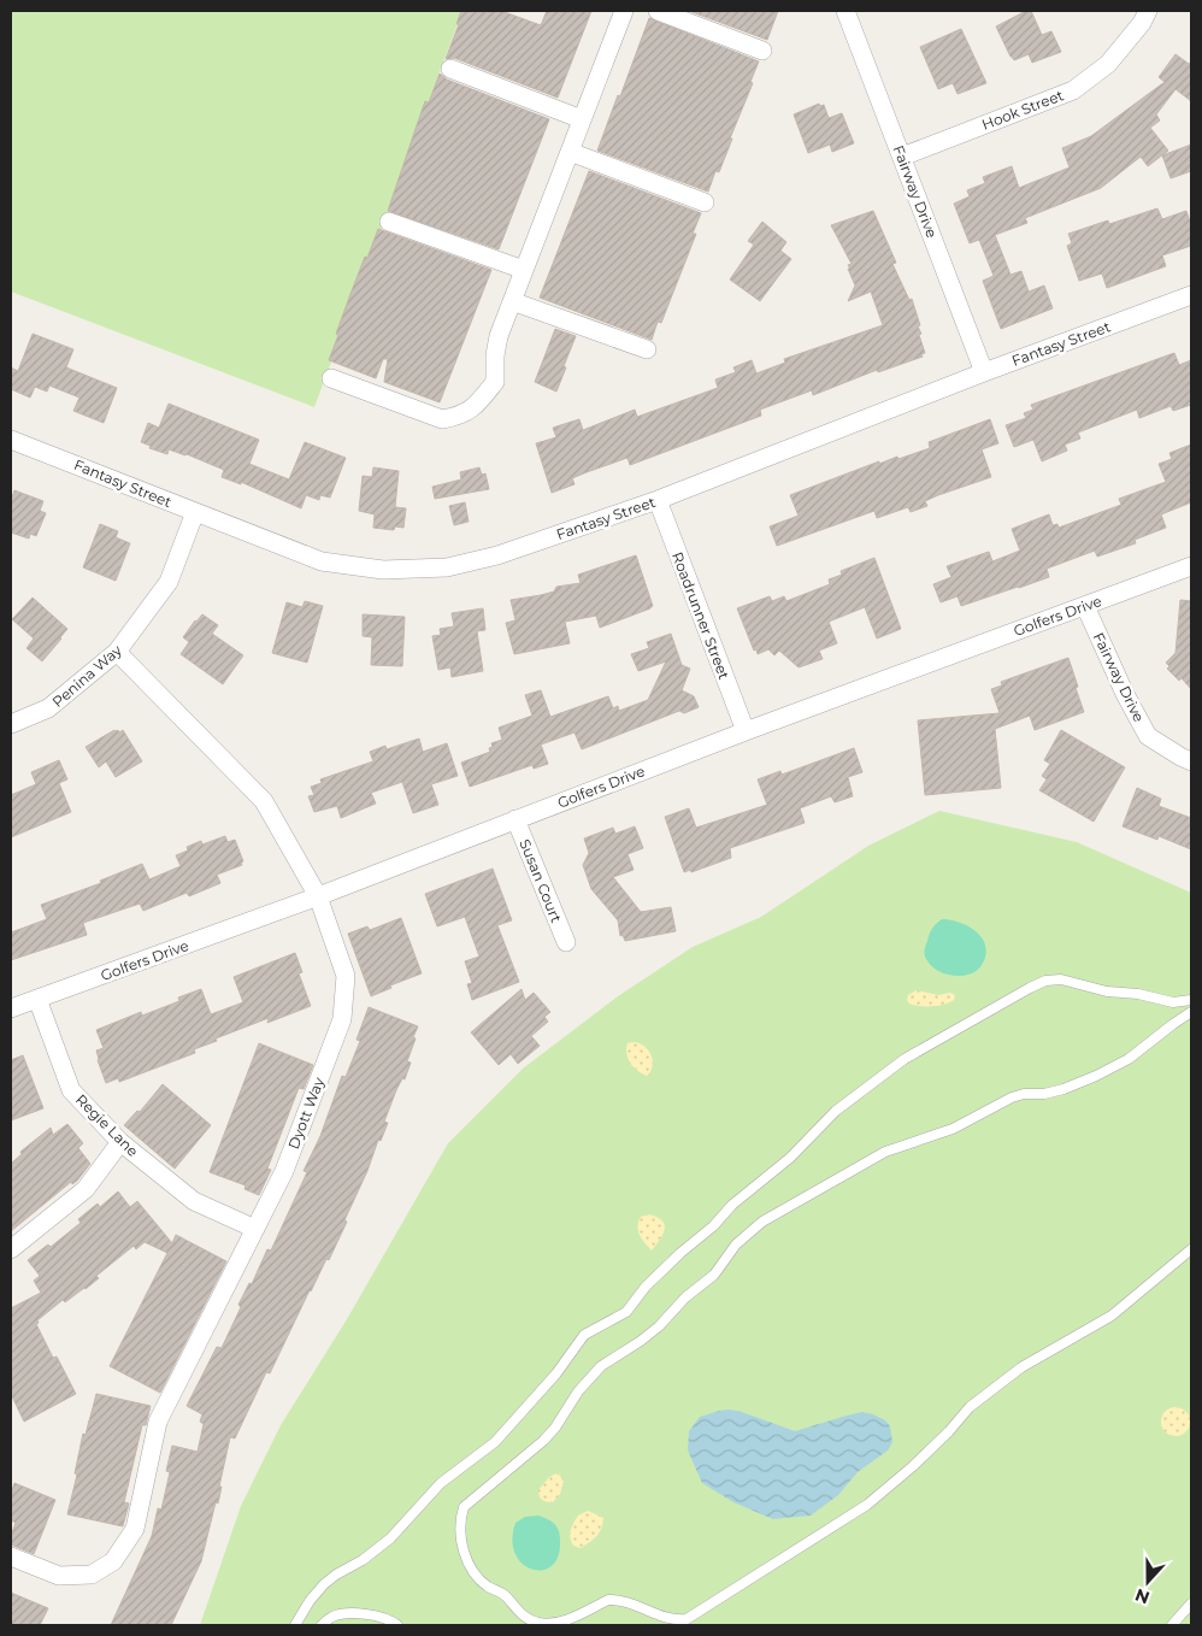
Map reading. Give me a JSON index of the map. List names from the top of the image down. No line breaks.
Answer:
{"streets":{"street":["Hook Street","Fairway Drive","Fantasy Street","Roadrunner Street","Golfers Drive","Penina Way","Susan Court","Dyott Way","Regie Lane"]},"crossings":[["Hook Street","Fairway Drive"],["Fairway Drive","Fantasy Street"],["Fairway Drive","Golfers Drive"],["Fantasy Street","Roadrunner Street"],["Fantasy Street","Penina Way"],["Roadrunner Street","Golfers Drive"],["Golfers Drive","Susan Court"],["Golfers Drive","Dyott Way"],["Golfers Drive","Regie Lane"],["Penina Way","Dyott Way"],["Dyott Way","Regie Lane"]],"north":"bottom"}
